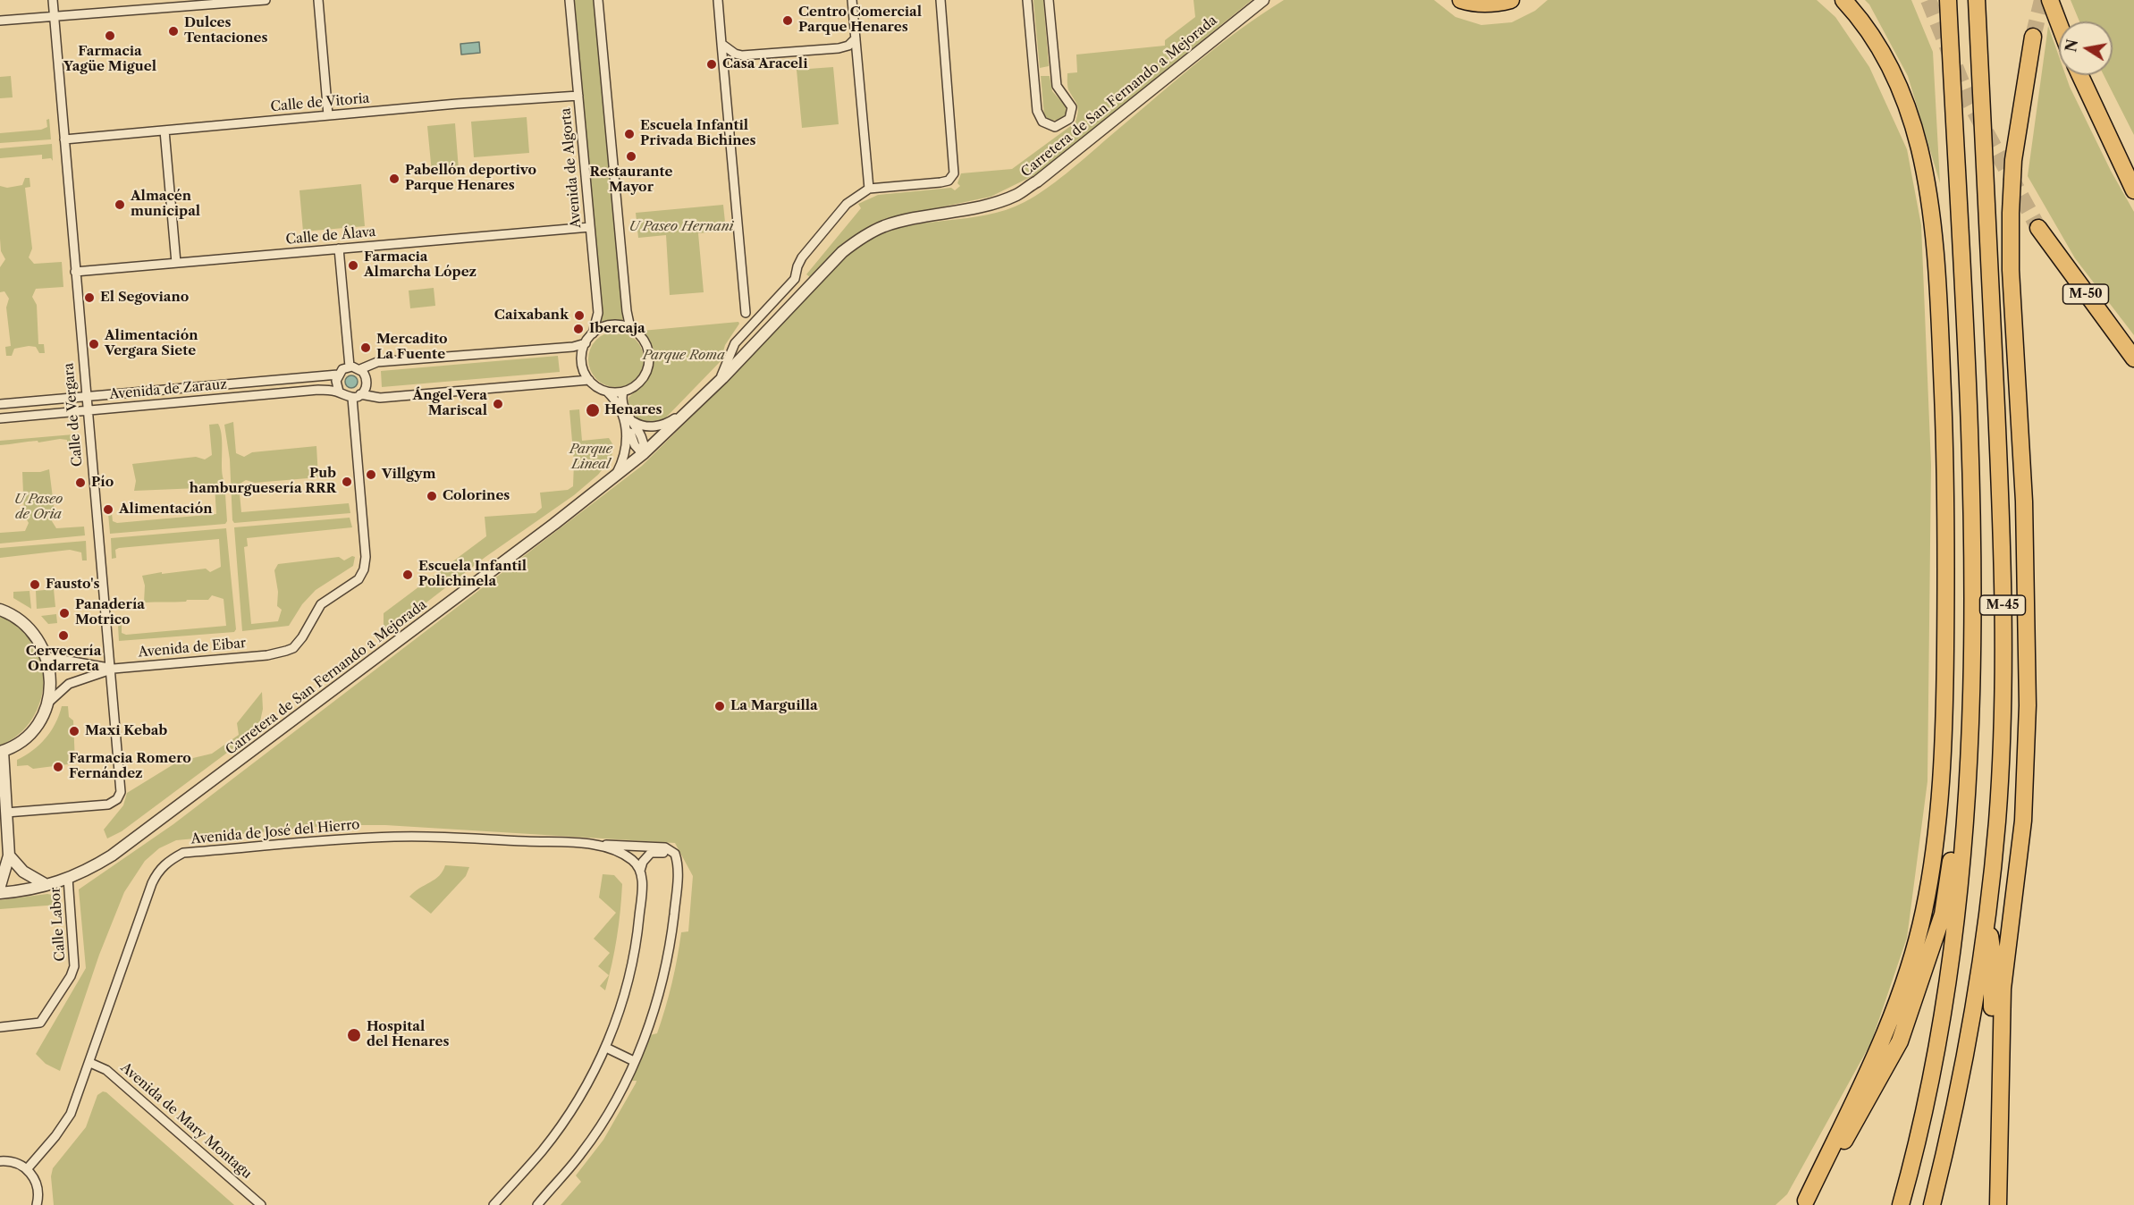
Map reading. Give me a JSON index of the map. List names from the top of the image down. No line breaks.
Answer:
{"streets":{"highway":["M-50","M-45"],"street":["Carretera de San Fernando a Mejorada","Calle de Vitoria","Avenida de Algorta","Calle de Álava","Avenida de Zarauz","Calle de Vergara","Avenida de Eibar","Avenida de José del Hierro","Calle Labor","Avenida de Mary Montagu"]},"crossings":[["Carretera de San Fernando a Mejorada","Calle Labor"],["Calle de Vitoria","Avenida de Algorta"],["Calle de Vitoria","Calle de Vergara"],["Avenida de Algorta","Calle de Álava"],["Avenida de Algorta","Avenida de Zarauz"],["Calle de Álava","Calle de Vergara"],["Avenida de Zarauz","Calle de Vergara"],["Avenida de Zarauz","Avenida de Eibar"],["Calle de Vergara","Avenida de Eibar"],["Avenida de José del Hierro","Avenida de Mary Montagu"]],"parks":["U Paseo Hernani","Parque Roma","Parque Lineal","U Paseo de Oria"],"places":["Centro Comercial Parque Henares","Dulces Tentaciones","Farmacia Yagüe Miguel","Casa Araceli","Escuela Infantil Privada Bichines","Restaurante Mayor","Pabellón deportivo Parque Henares","Almacén municipal","Farmacia Almarcha López","El Segoviano","Caixabank","Ibercaja","Alimentación Vergara Siete","Mercadito La Fuente","Ángel Vera Mariscal","Henares","Villgym","Pub hamburguesería RRR","Pío","Colorines","Alimentación","Escuela Infantil Polichinela","Fausto's","Panadería Motrico","Cervecería Ondarreta","La Marguilla","Maxi Kebab","Farmacia Romero Fernández","Hospital del Henares"],"north":"left"}
